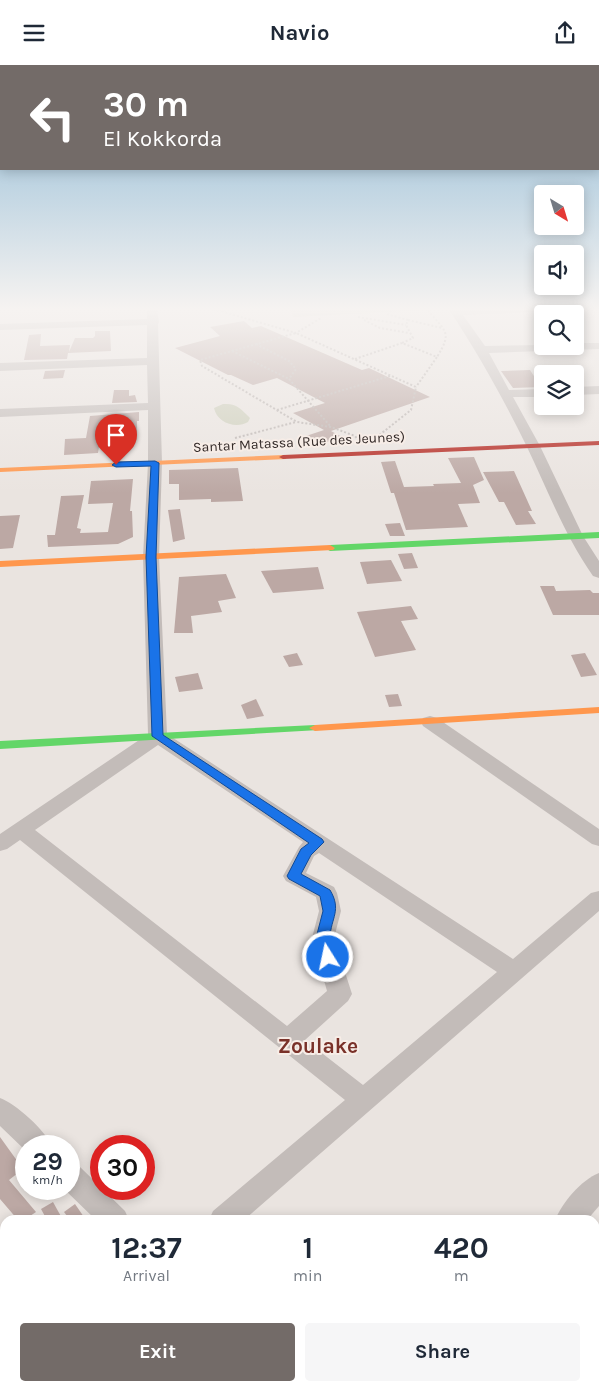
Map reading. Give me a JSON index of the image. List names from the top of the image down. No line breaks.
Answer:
{"streets":{"main road":["Santar Matassa (Rue des Jeunes)"]},"districts":["Zoulake"],"north":"bottom right","page":{"header":"Navio","turn":["30 m","El Kokkorda"],"speed":"29 km/h","limit":"30","eta":["12:37","Arrival","1","min","420","m"],"buttons":["Exit","Share"]}}
